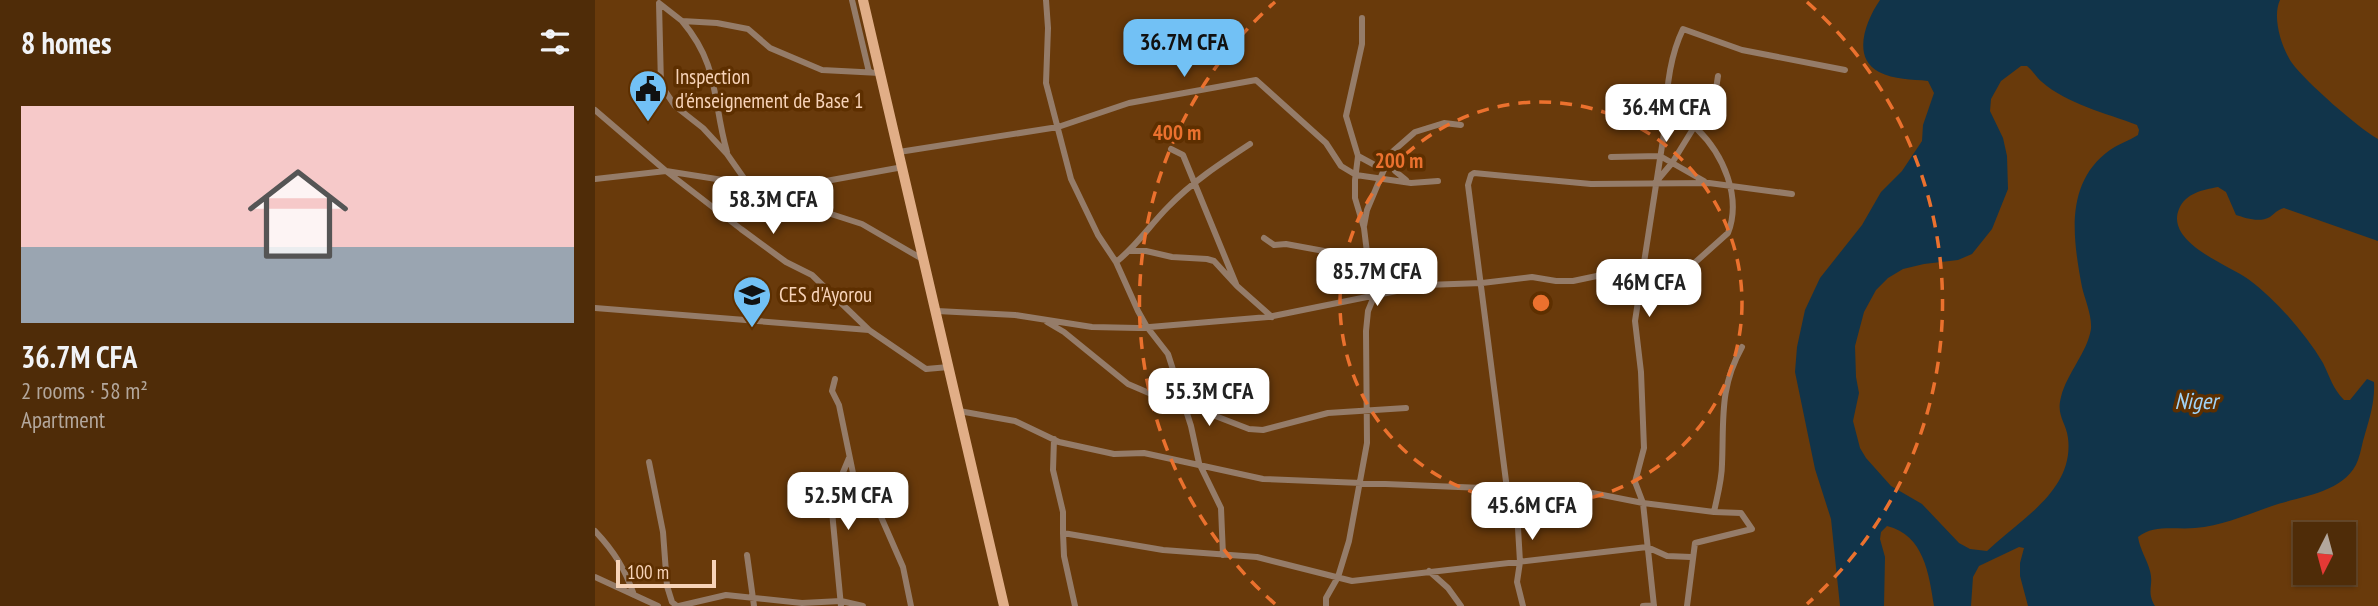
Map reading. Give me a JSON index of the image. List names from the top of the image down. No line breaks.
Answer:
{"water":["Niger"],"places":{"public building":["Inspection d'énseignement de Base 1"],"school or university":["CES d'Ayorou"]},"scale_bar":"100 m","north":"bottom","page":{"heading":"8 homes","price":["36.7M CFA","36.4M CFA","58.3M CFA","85.7M CFA","46M CFA","55.3M CFA","52.5M CFA","45.6M CFA"],"list":[{"name":"36.7M CFA","note":"2 rooms · 58 m² · Apartment"}],"scale":"100 m"},"rings":["400 m","200 m"]}
